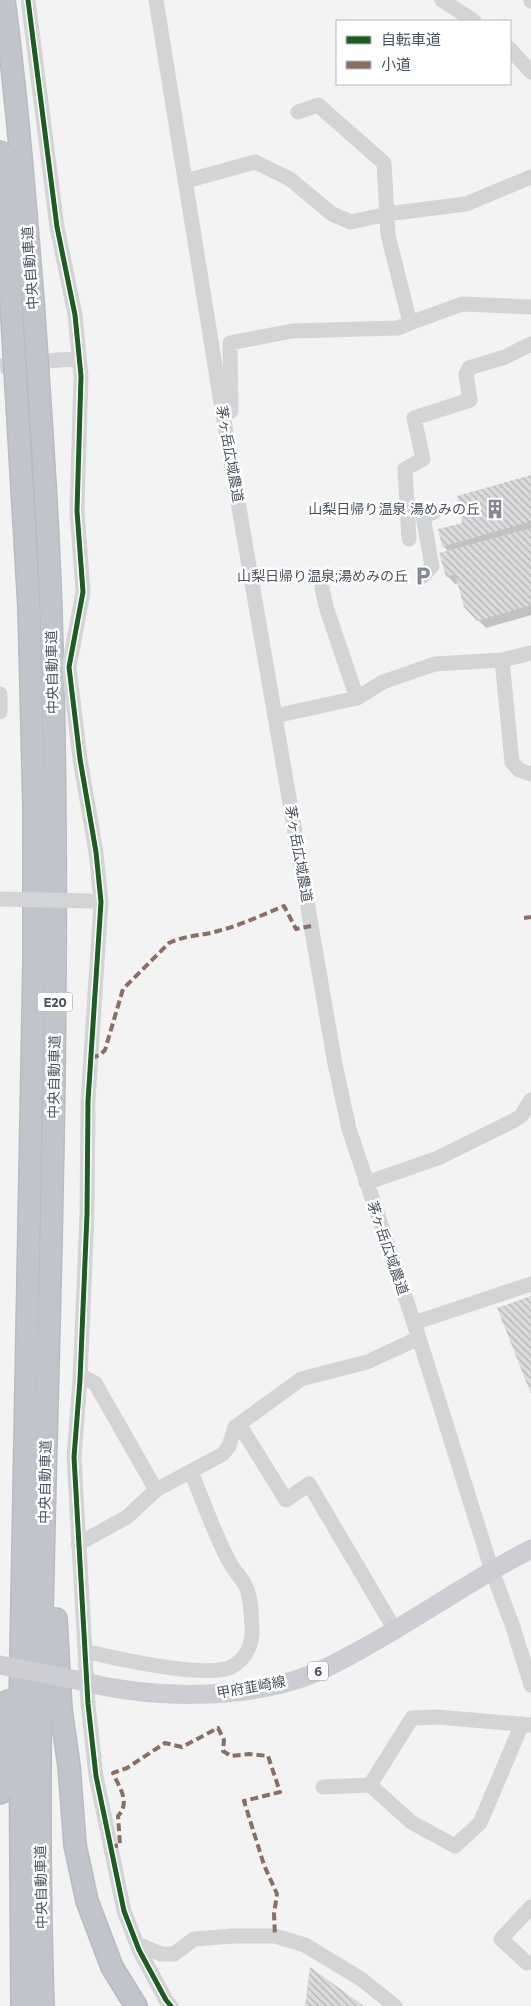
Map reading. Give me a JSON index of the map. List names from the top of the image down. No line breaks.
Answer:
{"streets":{"highway":["中央自動車道","E20"],"main road":["6","甲府韮崎線"],"street":["茅ヶ岳広域農道"]},"crossings":[["茅ヶ岳広域農道","甲府韮崎線"]],"places":{"building":["山梨日帰り温泉 湯めみの丘"],"parking":["山梨日帰り温泉;湯めみの丘"]},"legend":["自転車道","小道"]}
